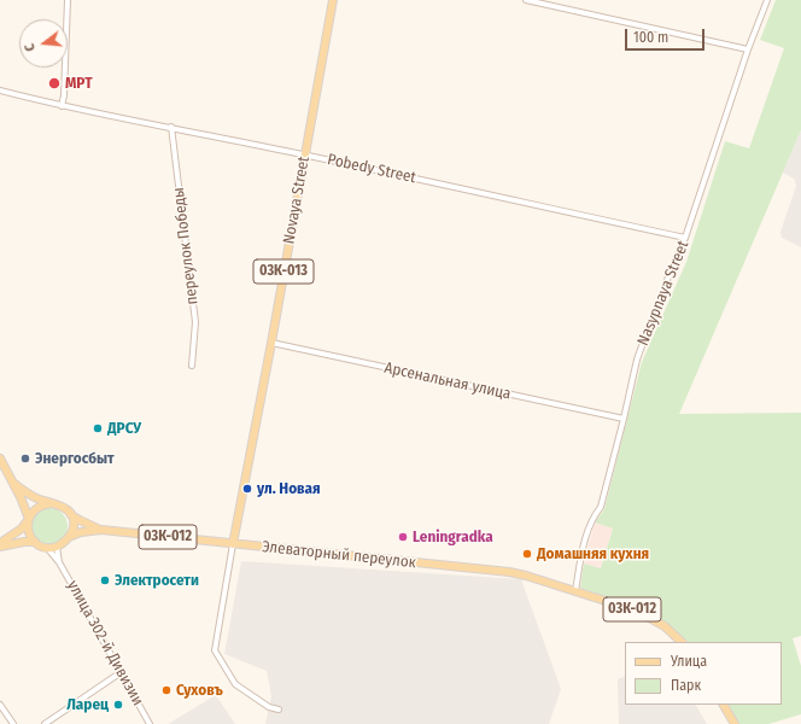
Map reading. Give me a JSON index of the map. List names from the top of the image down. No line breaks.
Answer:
{"streets":{"main road":["Novaya Street","03К-013","03К-012","Элеваторный переулок"],"street":["Pobedy Street","переулок Победы","Nasypnaya Street","Арсенальная улица","улица 302-й Дивизии"]},"crossings":[["Pobedy Street","Novaya Street"],["Pobedy Street","переулок Победы"],["Pobedy Street","Nasypnaya Street"],["Novaya Street","Арсенальная улица"],["Novaya Street","Элеваторный переулок"],["Nasypnaya Street","Арсенальная улица"],["Nasypnaya Street","03К-012"],["Nasypnaya Street","Элеваторный переулок"],["03К-012","Элеваторный переулок"],["Элеваторный переулок","улица 302-й Дивизии"]],"places":["МРТ","ДРСУ","Энергосбыт","ул. Новая","Leningradka","Домашняя кухня","Электросети","Суховъ","Ларец"],"legend":["Улица","Парк"],"scale_bar":"100 m","north":"left"}
